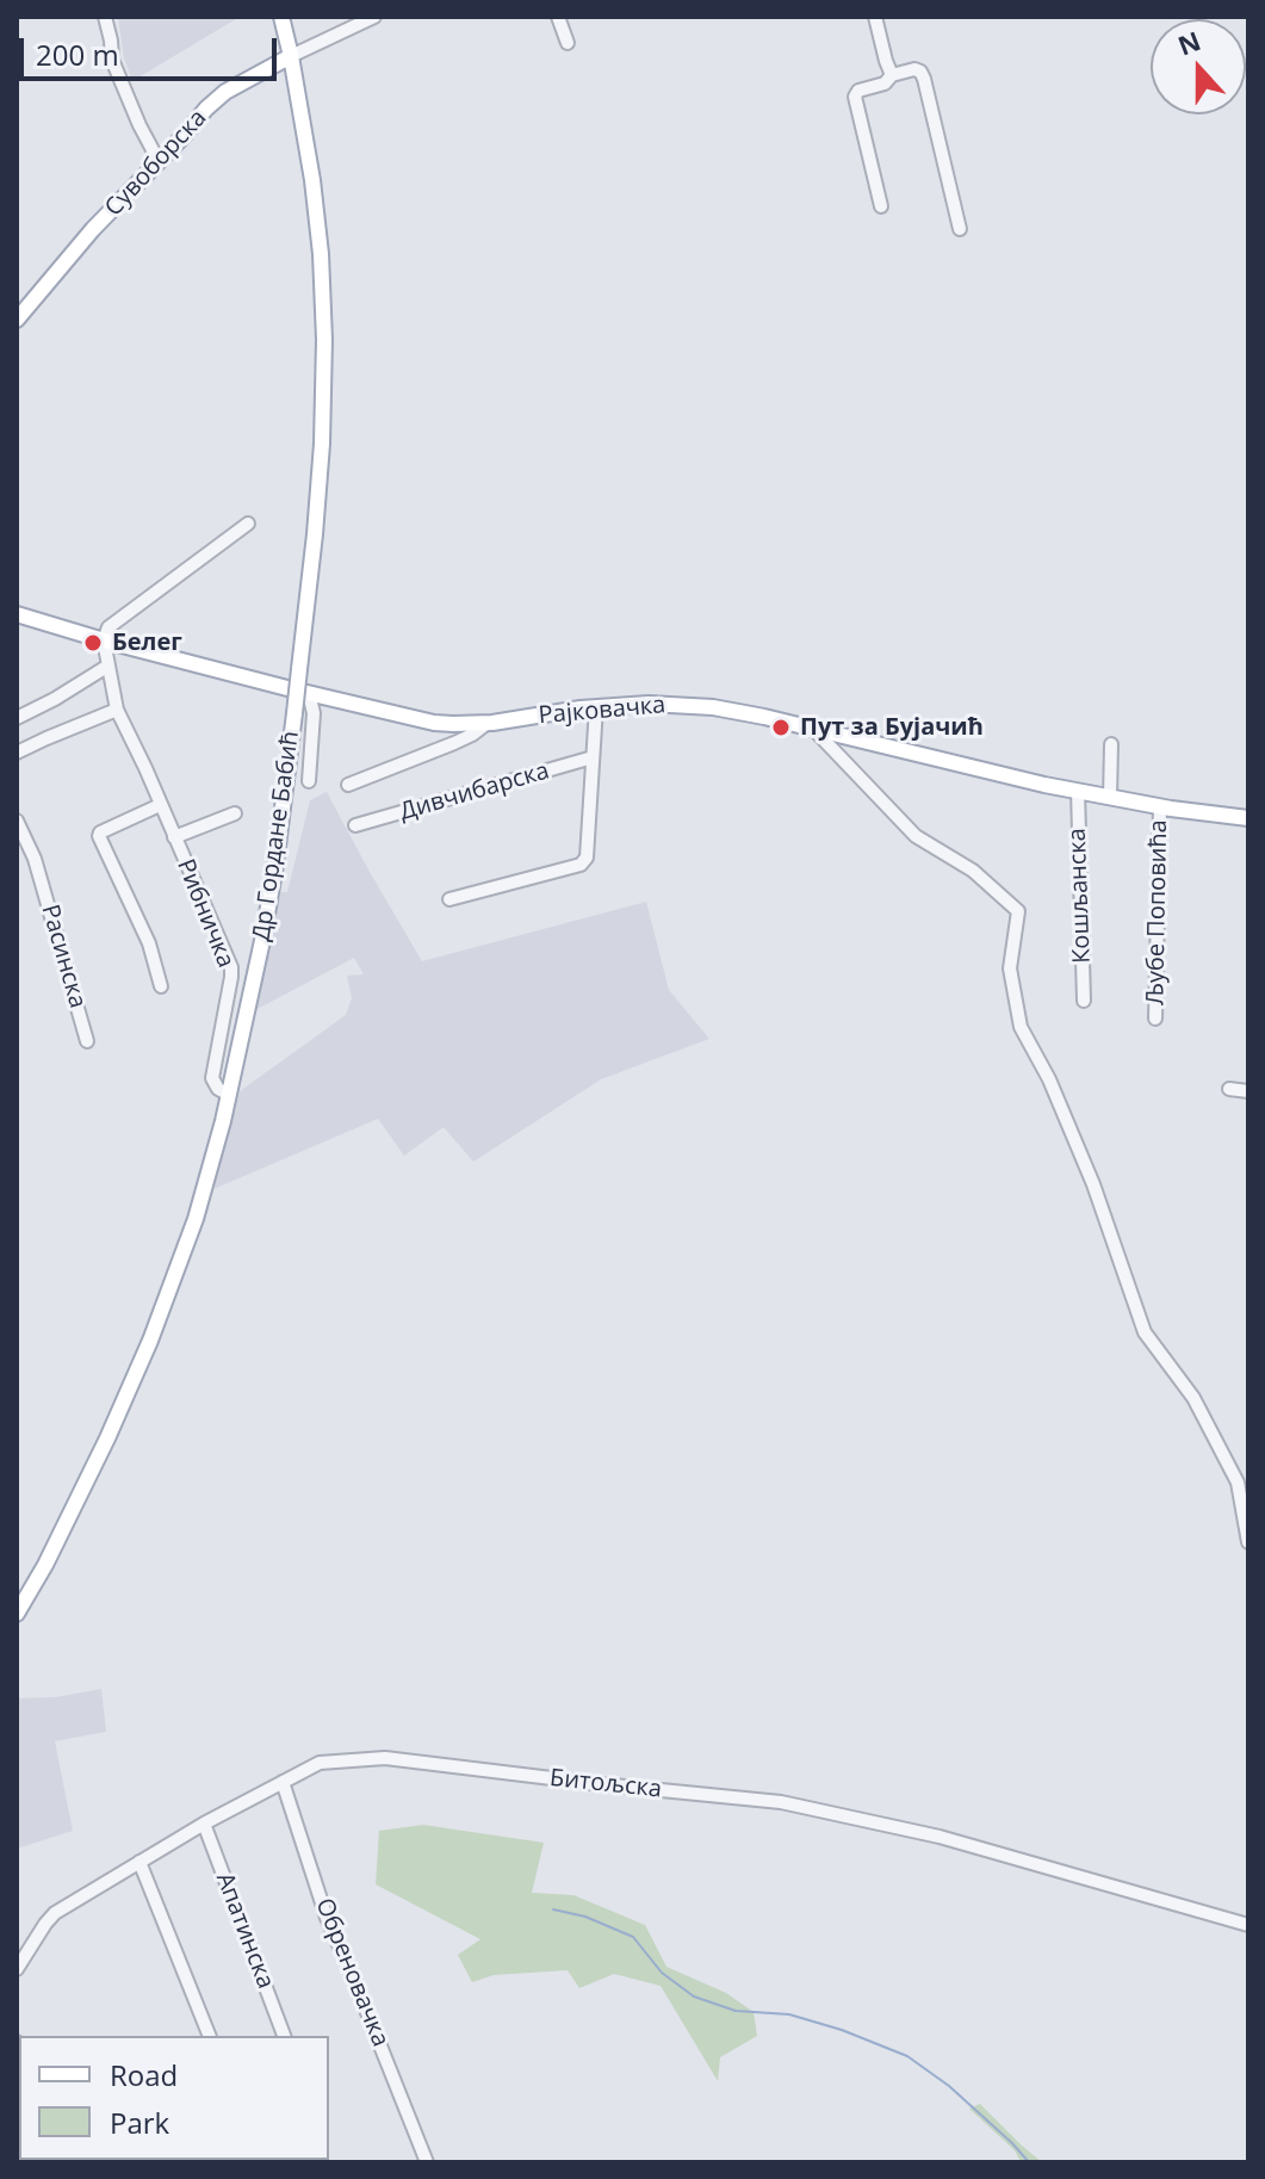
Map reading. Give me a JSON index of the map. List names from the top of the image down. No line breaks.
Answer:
{"streets":{"main road":["Сувоборска","Рајковачка","Др Гордане Бабић"],"street":["Дивчибарска","Кошљанска","Љубе Поповића","Рибничка","Расинска","Битољска","Апатинска","Обреновачка"]},"crossings":[["Сувоборска","Др Гордане Бабић"],["Рајковачка","Кошљанска"],["Рајковачка","Љубе Поповића"],["Рајковачка","Рибничка"],["Др Гордане Бабић","Рибничка"],["Битољска","Апатинска"],["Битољска","Обреновачка"]],"places":["Белег","Пут за Бујачић"],"legend":["Road","Park"],"scale_bar":"200 m","north":"top"}
